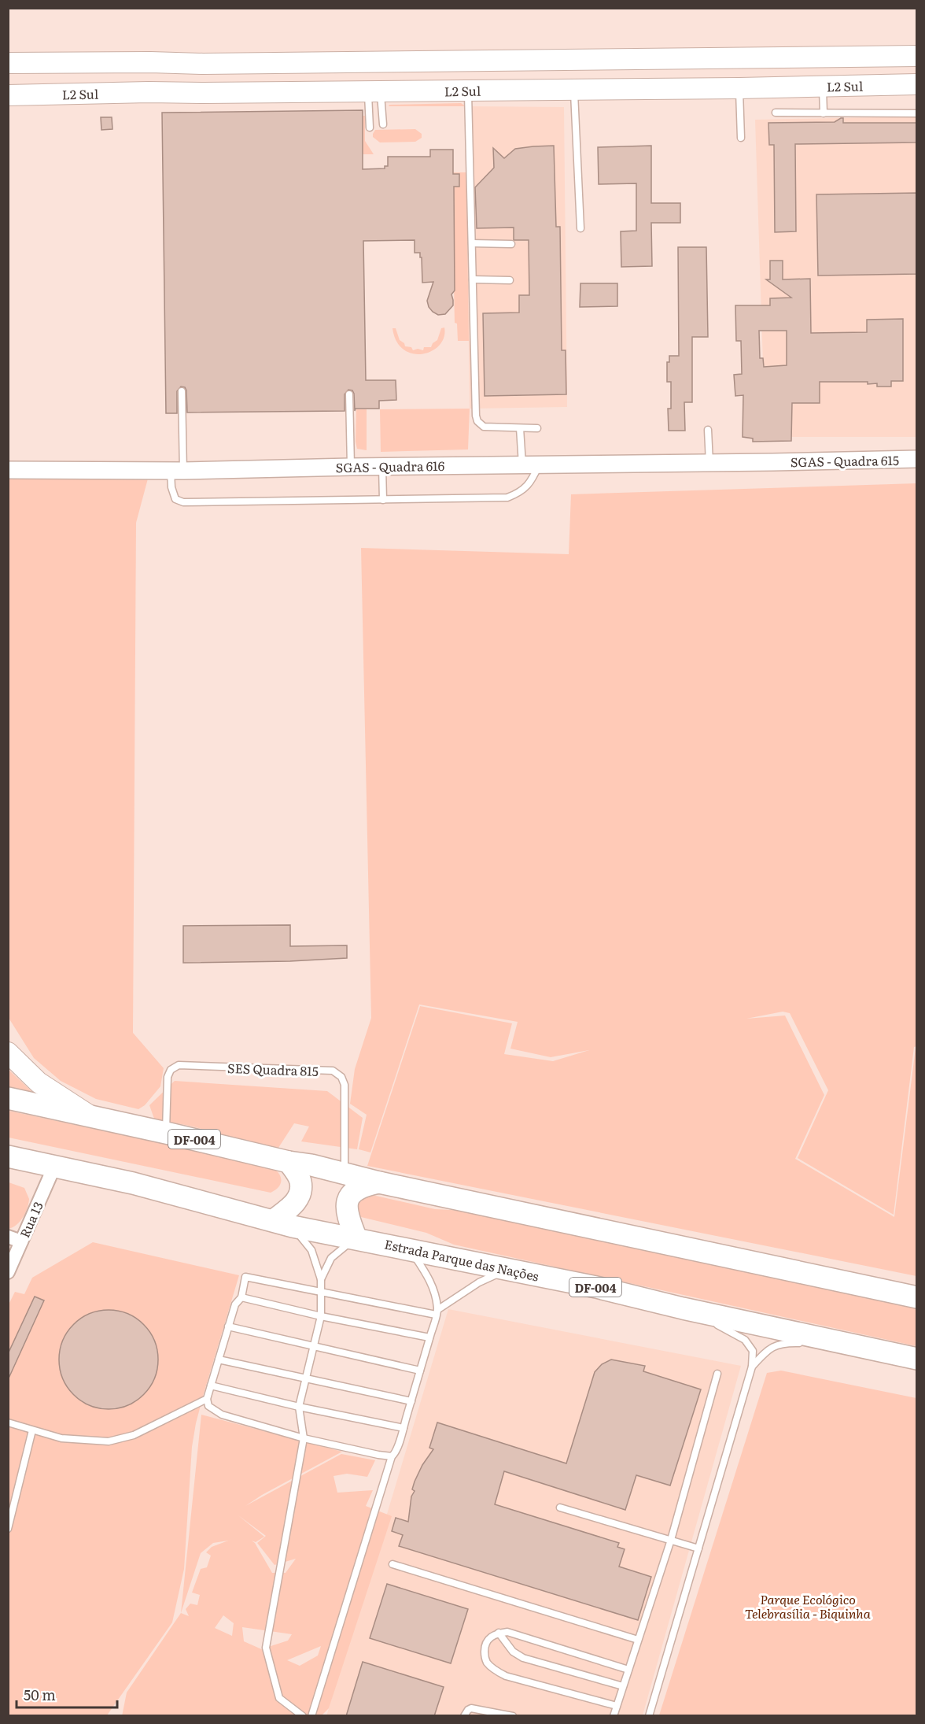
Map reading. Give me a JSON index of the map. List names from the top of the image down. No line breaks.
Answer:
{"streets":{"highway":["DF-004","Estrada Parque das Nações"],"main road":["L2 Sul"],"street":["SGAS - Quadra 615","SGAS - Quadra 616","Rua 13"],"lane":["SES Quadra 815"]},"crossings":[["SGAS - Quadra 615","SGAS - Quadra 616"],["SES Quadra 815","DF-004"],["Rua 13","Estrada Parque das Nações"]],"parks":["Parque Ecológico Telebrasília - Biquinha"],"scale_bar":"50 m"}
